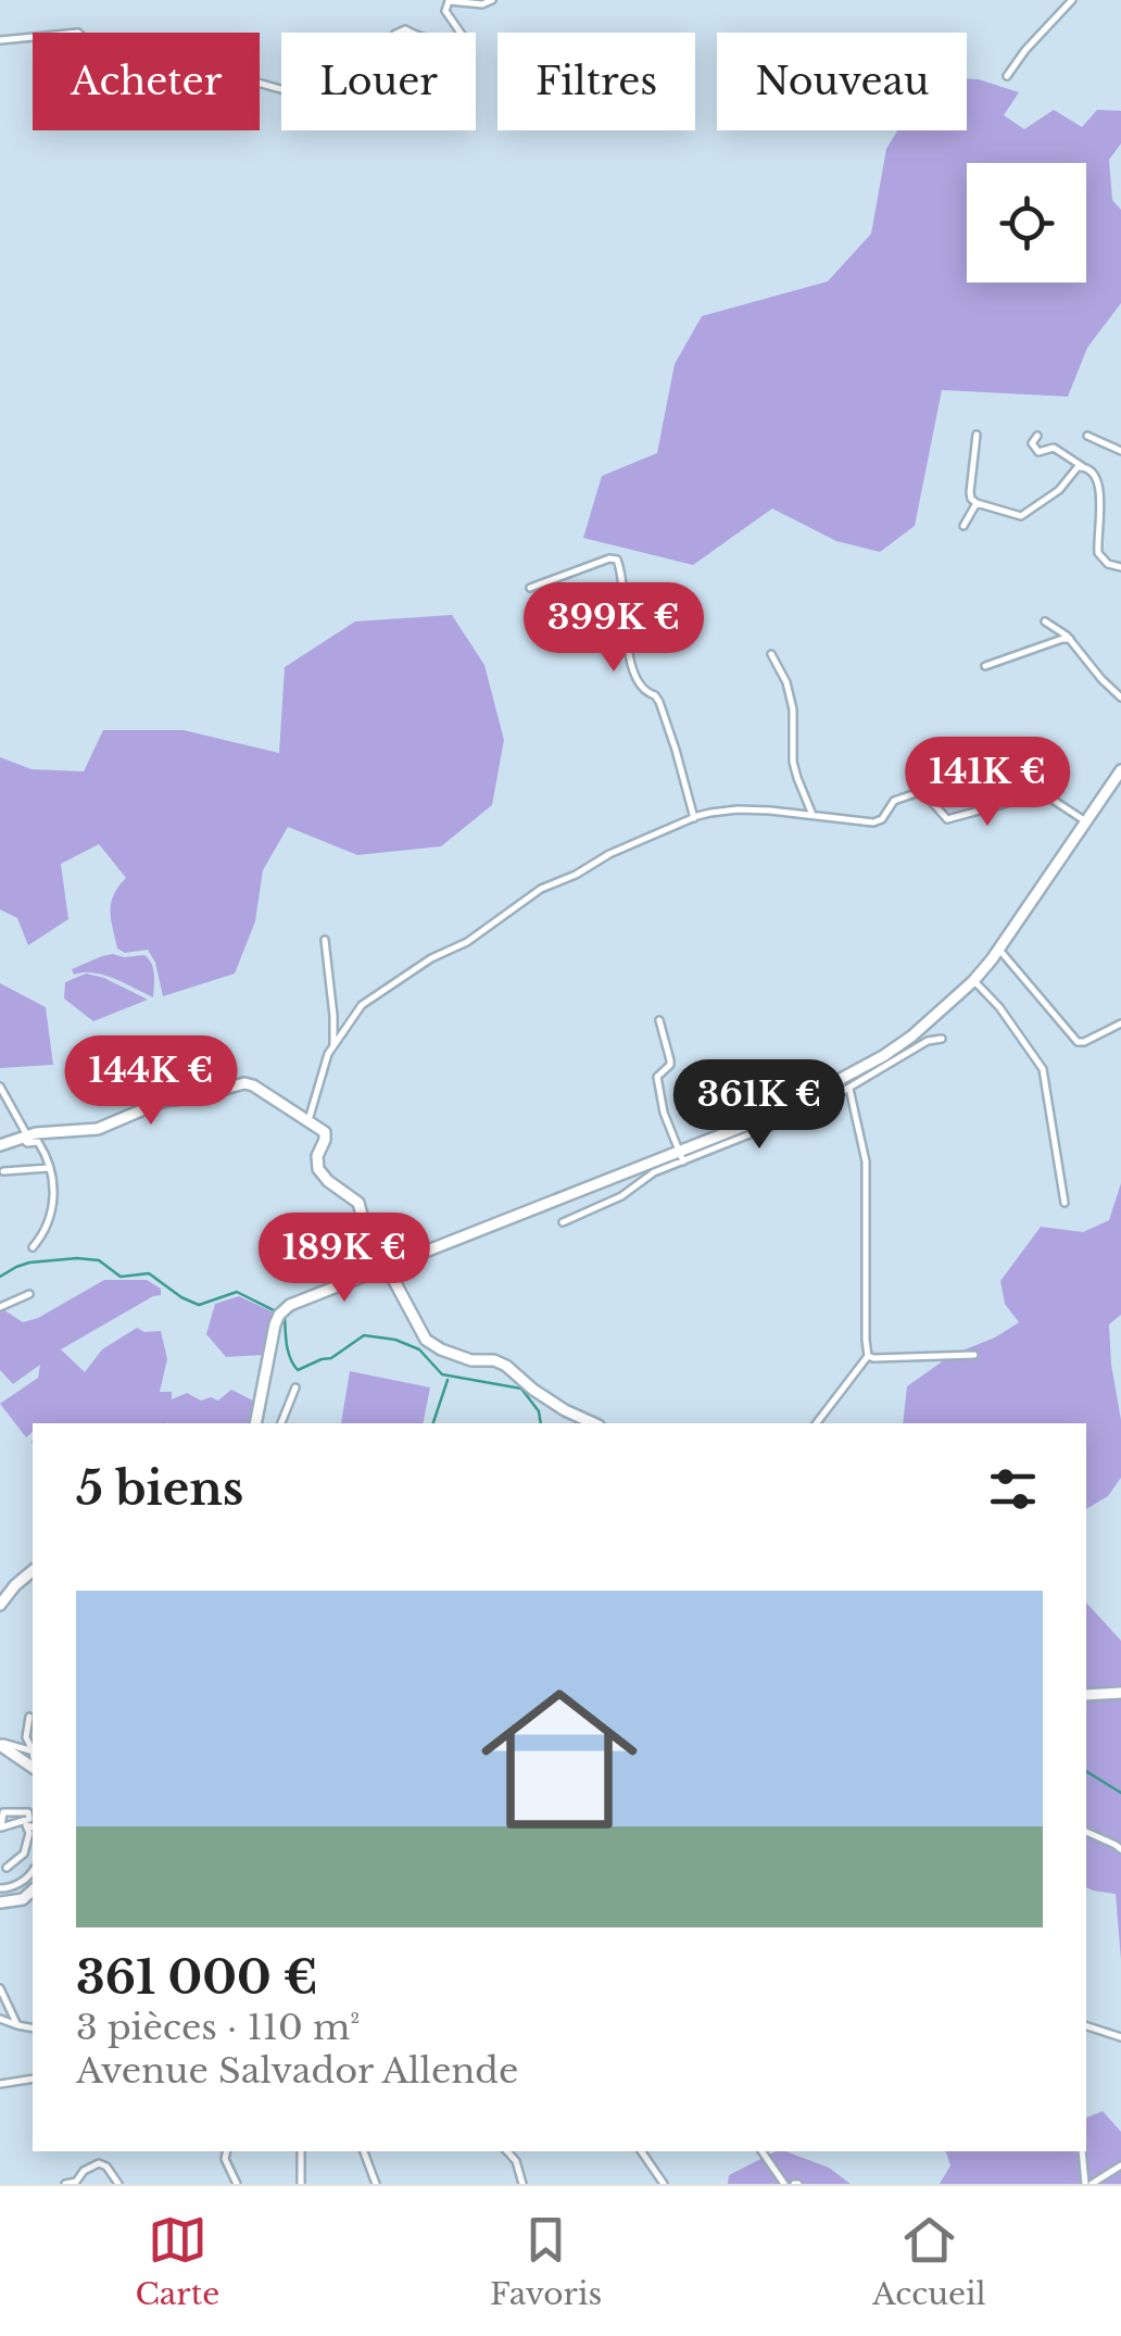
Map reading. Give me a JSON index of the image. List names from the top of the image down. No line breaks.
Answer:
{"page":{"chip":["Acheter","Louer","Filtres","Nouveau"],"price":["399K €","141K €","144K €","361K €","189K €"],"heading":"5 biens","list":[{"name":"361 000 €","note":"3 pièces · 110 m² · Avenue Salvador Allende"}],"tabs":["Carte","Favoris","Accueil"]}}
